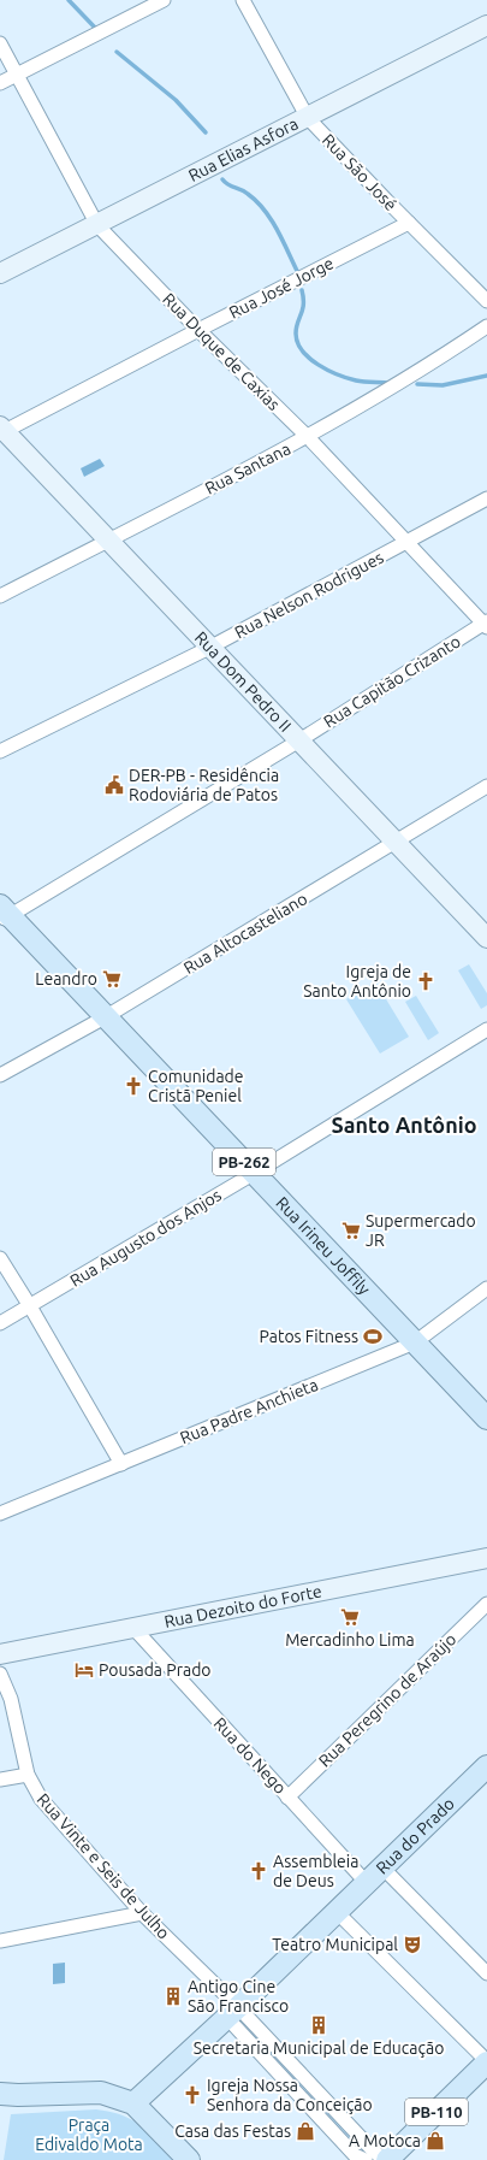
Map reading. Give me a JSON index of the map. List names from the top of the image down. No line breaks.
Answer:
{"streets":{"main road":["PB-262","Rua Irineu Joffily","Rua do Prado","PB-110"],"street":["Rua Elias Asfora","Rua São José","Rua José Jorge","Rua Duque de Caxias","Rua Santana","Rua Nelson Rodrigues","Rua Capitão Crizanto","Rua Dom Pedro II","Rua Altocasteliano","Rua Augusto dos Anjos","Rua Padre Anchieta","Rua Dezoito do Forte","Rua Peregrino de Araújo","Rua do Nego","Rua Vinte e Seis de Julho"]},"crossings":[["Rua Elias Asfora","Rua São José"],["Rua Elias Asfora","Rua Duque de Caxias"],["Rua São José","Rua José Jorge"],["Rua José Jorge","Rua Duque de Caxias"],["Rua José Jorge","Rua Dom Pedro II"],["Rua Duque de Caxias","Rua Santana"],["Rua Duque de Caxias","Rua Nelson Rodrigues"],["Rua Duque de Caxias","Rua Capitão Crizanto"],["Rua Santana","Rua Dom Pedro II"],["Rua Nelson Rodrigues","Rua Dom Pedro II"],["Rua Capitão Crizanto","Rua Dom Pedro II"],["Rua Capitão Crizanto","Rua Irineu Joffily"],["Rua Dom Pedro II","Rua Altocasteliano"],["Rua Altocasteliano","Rua Irineu Joffily"],["Rua Augusto dos Anjos","Rua Irineu Joffily"],["Rua Irineu Joffily","Rua Padre Anchieta"],["Rua Dezoito do Forte","Rua do Nego"],["Rua Peregrino de Araújo","Rua do Nego"],["Rua do Nego","Rua do Prado"],["Rua do Prado","Rua Vinte e Seis de Julho"]],"districts":["Santo Antônio"],"parks":["Praça Edivaldo Mota"],"places":{"public building":["DER-PB - Residência Rodoviária de Patos"],"supermarket":["Leandro","Supermercado JR","Mercadinho Lima"],"church":["Igreja de Santo Antônio","Comunidade Cristã Peniel","Assembleia de Deus","Igreja Nossa Senhora da Conceição"],"sports":["Patos Fitness"],"hotel":["Pousada Prado"],"theatre":["Teatro Municipal"],"building":["Antigo Cine São Francisco","Secretaria Municipal de Educação"],"shop":["Casa das Festas","A Motoca"]}}
